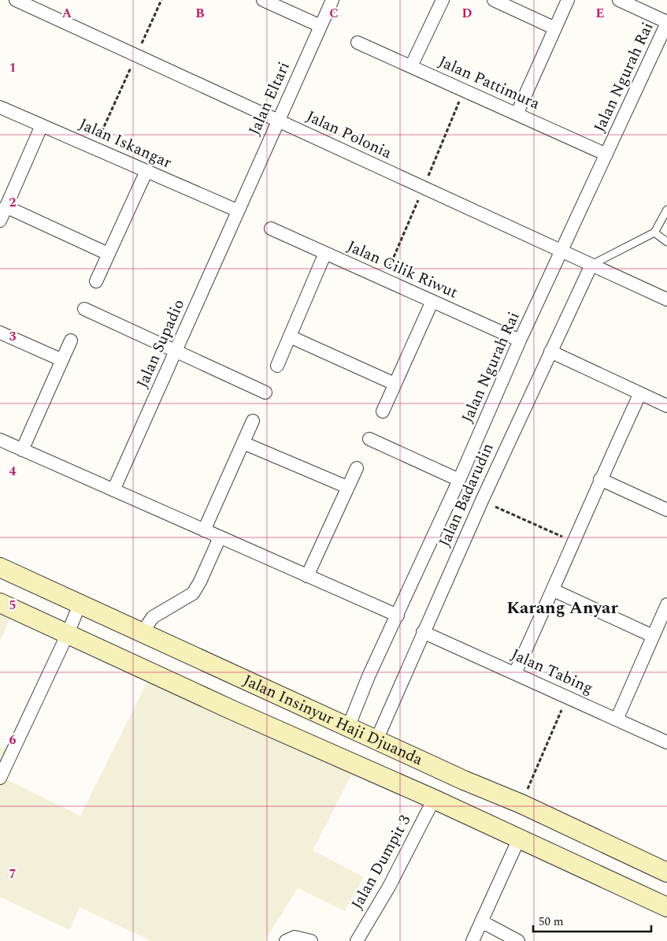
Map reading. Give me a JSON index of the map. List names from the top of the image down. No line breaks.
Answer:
{"streets":{"main road":["Jalan Insinyur Haji Djuanda"],"street":["Jalan Ngurah Rai","Jalan Pattimura","Jalan Eltari","Jalan Polonia","Jalan Iskangar","Jalan Cilik Riwut","Jalan Supadio","Jalan Badarudin","Jalan Tabing","Jalan Dumpit 3"]},"crossings":[["Jalan Ngurah Rai","Jalan Pattimura"],["Jalan Ngurah Rai","Jalan Polonia"],["Jalan Ngurah Rai","Jalan Cilik Riwut"],["Jalan Ngurah Rai","Jalan Insinyur Haji Djuanda"],["Jalan Eltari","Jalan Polonia"],["Jalan Eltari","Jalan Iskangar"],["Jalan Eltari","Jalan Supadio"],["Jalan Polonia","Jalan Badarudin"],["Jalan Iskangar","Jalan Supadio"],["Jalan Badarudin","Jalan Tabing"],["Jalan Badarudin","Jalan Insinyur Haji Djuanda"],["Jalan Insinyur Haji Djuanda","Jalan Dumpit 3"]],"districts":["Karang Anyar"],"scale_bar":"50 m","grid":{"columns":["A","B","C","D","E"],"rows":["1","2","3","4","5","6","7"]}}
